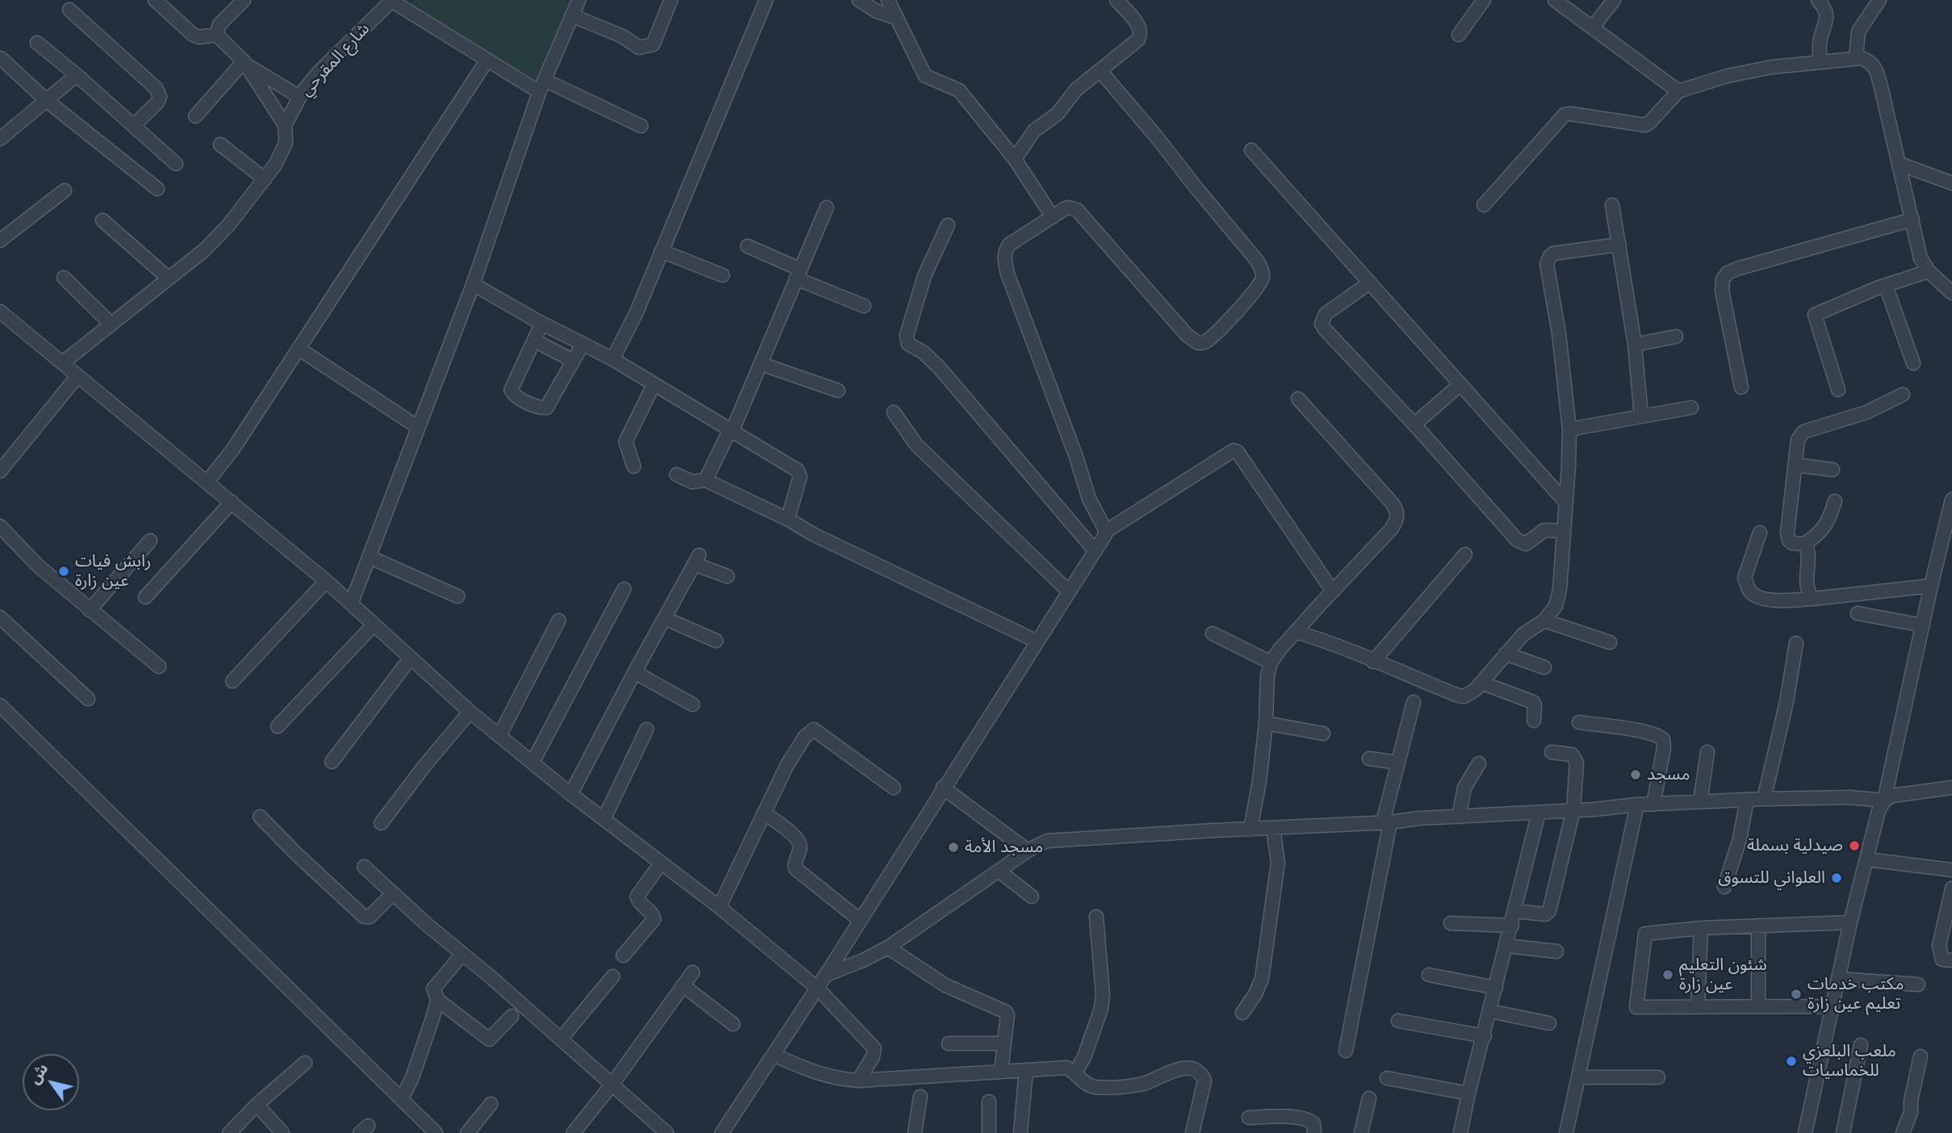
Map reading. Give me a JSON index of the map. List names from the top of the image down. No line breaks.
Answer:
{"streets":{"street":["شارع المقرحي"]},"places":["رابش فيات عين زارة","مسجد","صيدلية بسملة","مسجد الأمة","العلواني للتسوق","شئون التعليم عين زارة","مكتب خدمات تعليم عين زارة","ملعب البلعزي للخماسيات"],"north":"top left"}
